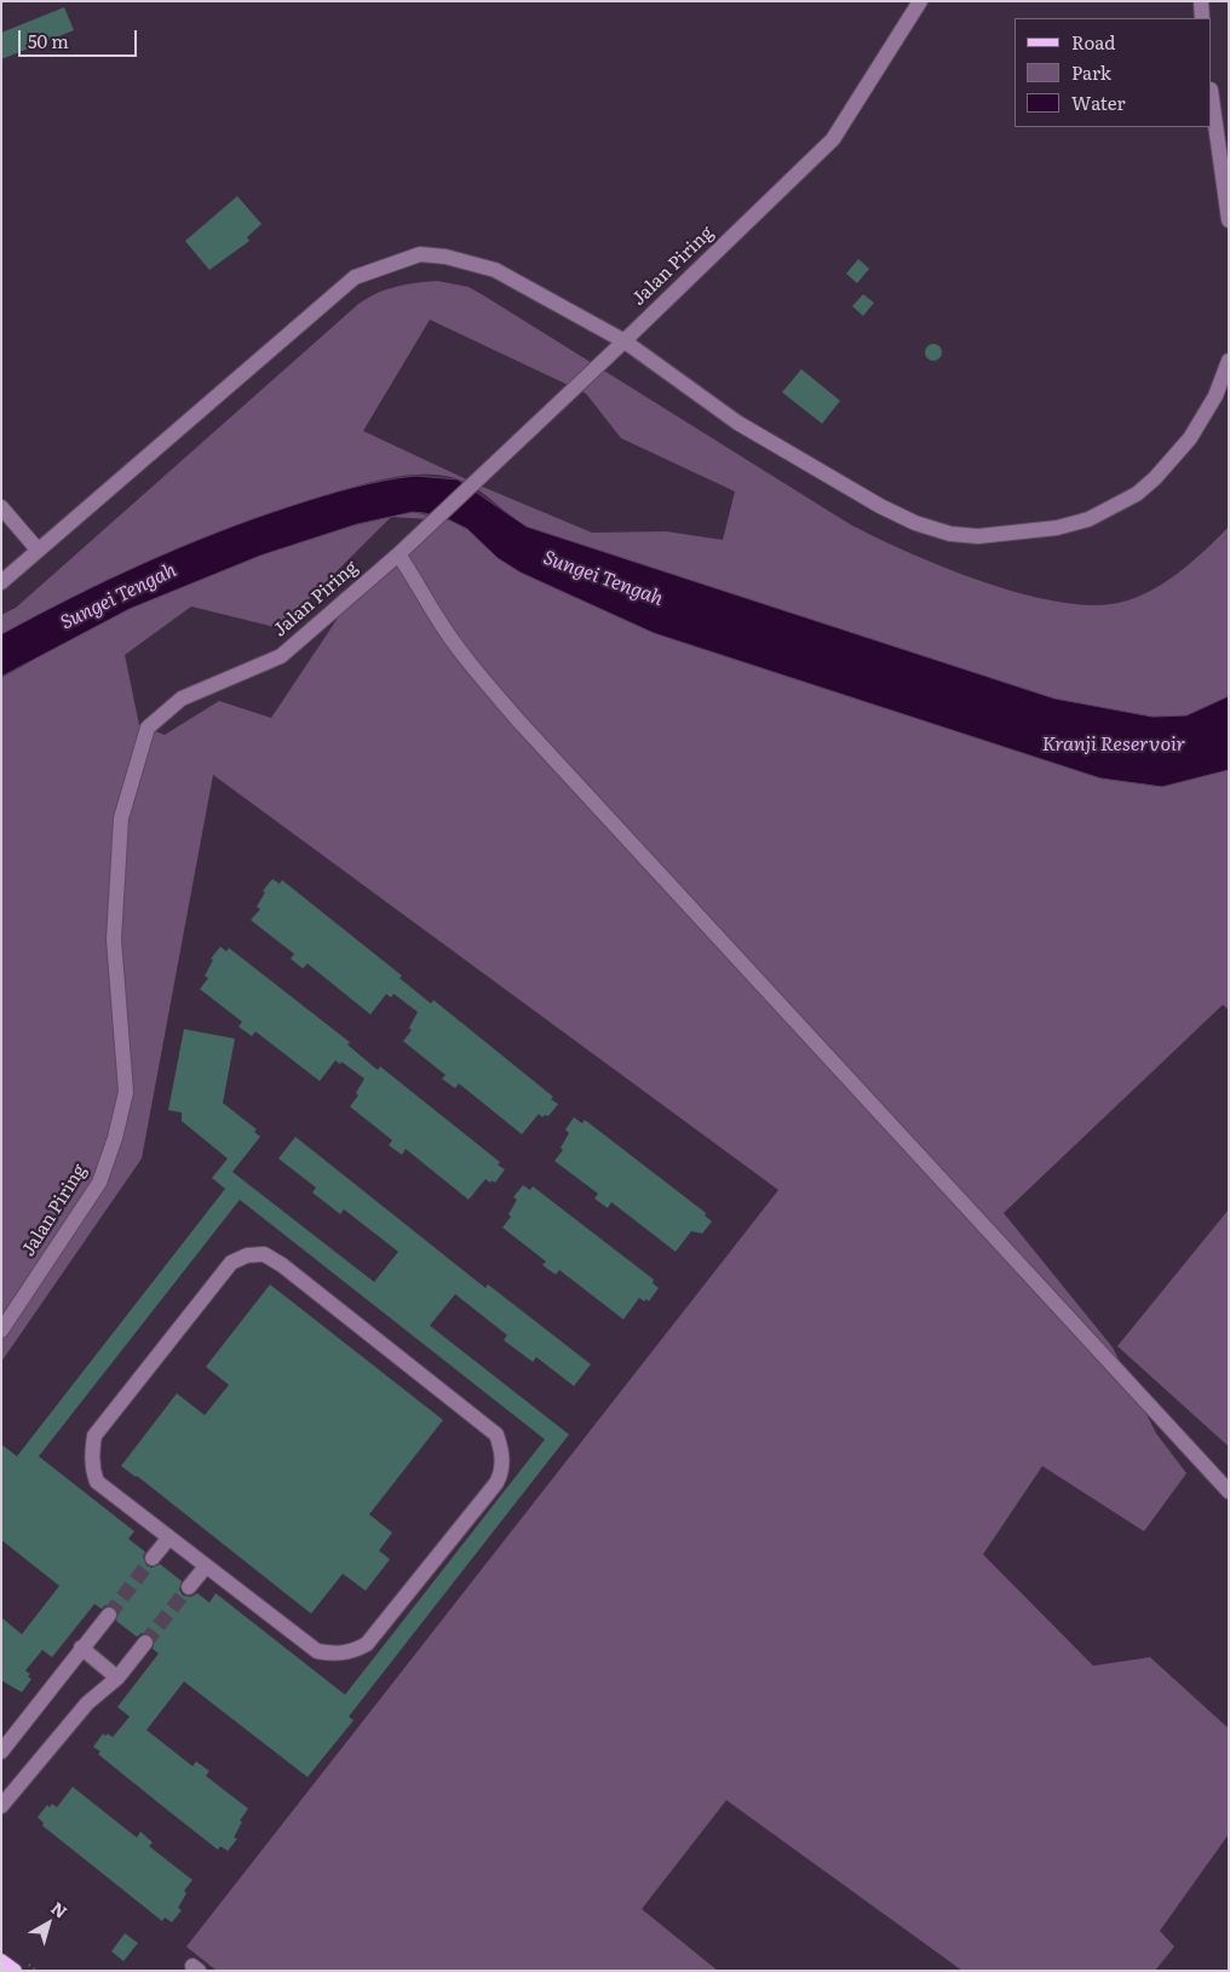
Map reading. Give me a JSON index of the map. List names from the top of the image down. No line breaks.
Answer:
{"streets":{"lane":["Jalan Piring"]},"water":["Sungei Tengah","Kranji Reservoir"],"legend":["Road","Park","Water"],"scale_bar":"50 m","north":"top right"}
